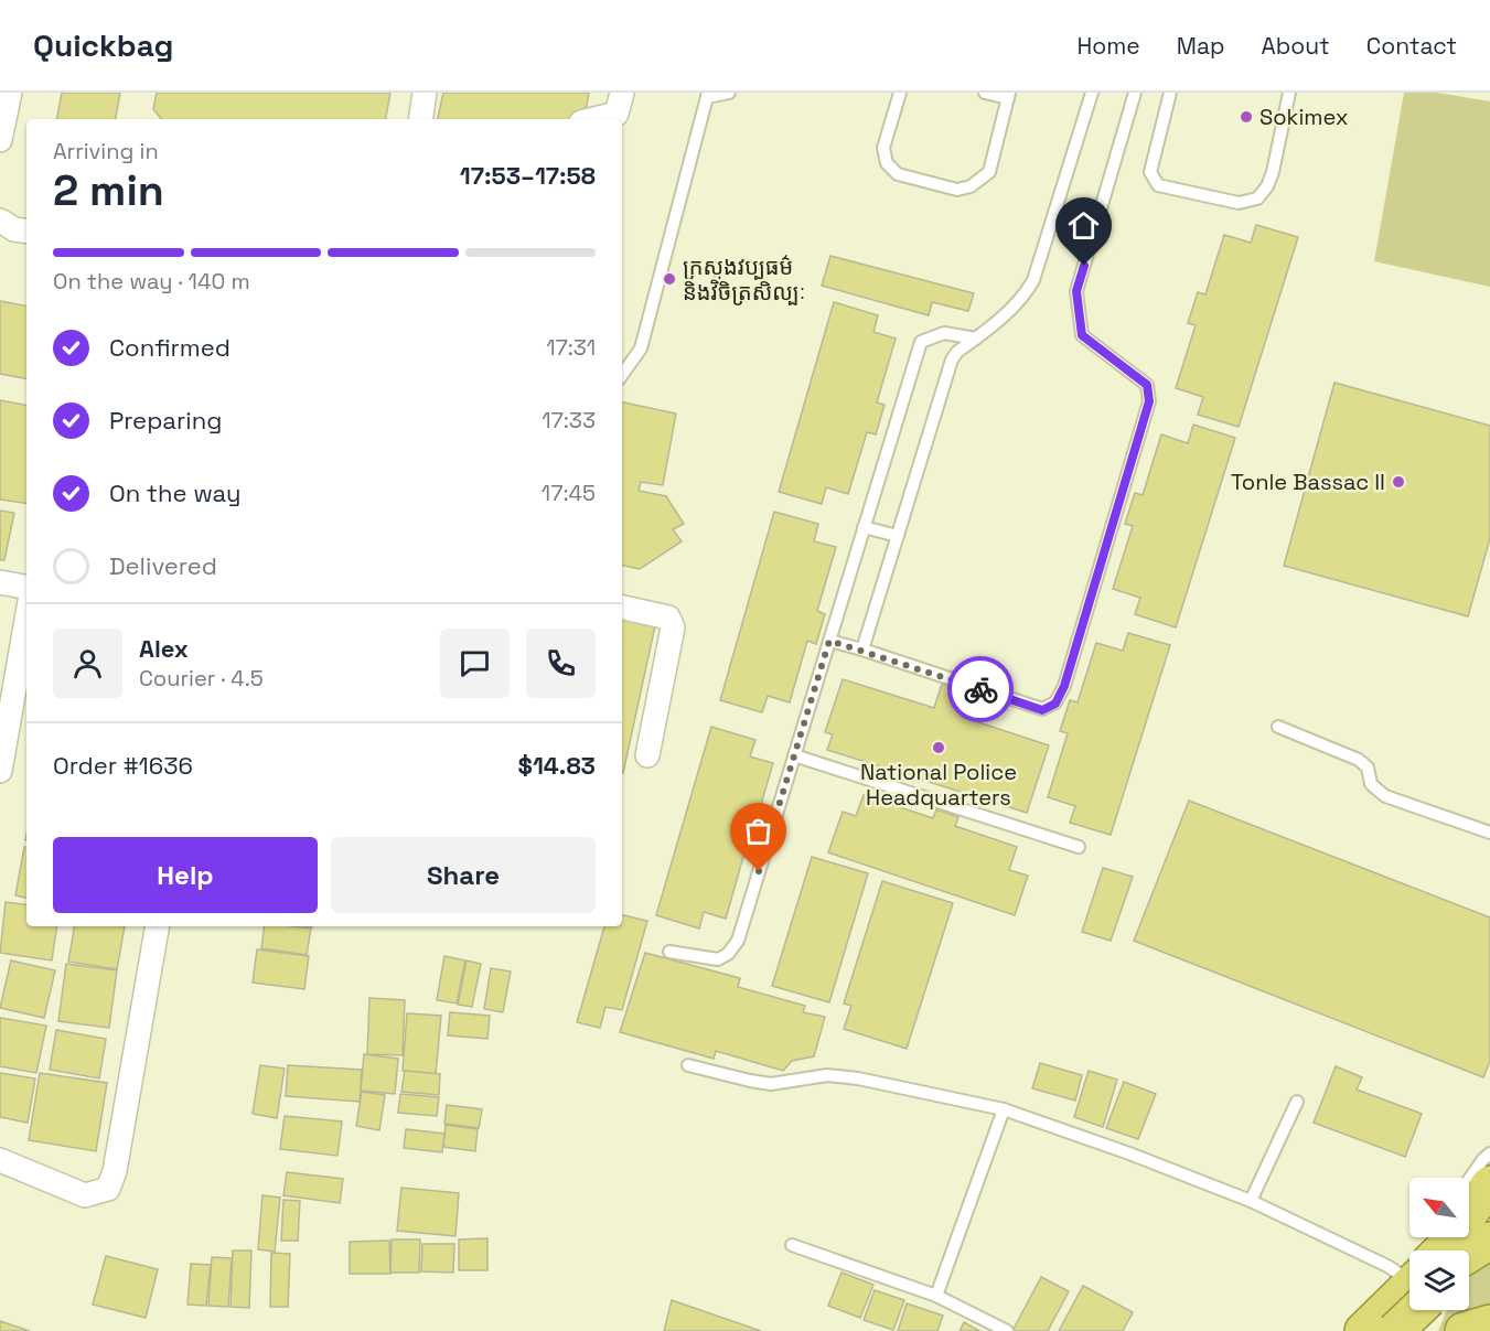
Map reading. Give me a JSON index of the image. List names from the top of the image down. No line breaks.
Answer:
{"places":["Sokimex","ក្រសួងវប្បធម៌ និងវិចិត្រសិល្បៈ","Tonle Bassac II","National Police Headquarters"],"north":"top left","page":{"header":"Quickbag","nav":["Home","Map","About","Contact"],"heading":["2 min","Arriving in","17:53–17:58"],"panel":["Alex","Courier · 4.5","Order #1636","$14.83"],"bar":"On the way · 140 m","list":[["Confirmed","17:31"],["Preparing","17:33"],["On the way","17:45"],"Delivered"],"buttons":["Help","Share"]}}
